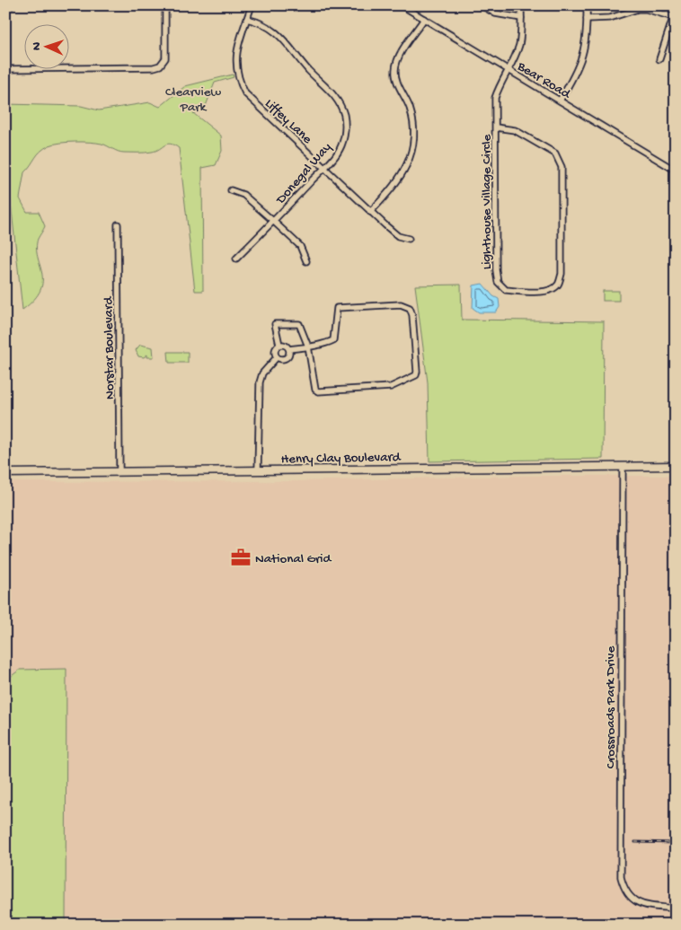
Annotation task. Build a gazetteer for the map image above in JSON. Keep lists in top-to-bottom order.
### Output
{
  "streets": {
    "main road": ["Henry Clay Boulevard"],
    "street": [
      "Bear Road",
      "Liffey Lane",
      "Donegal Way",
      "Lighthouse Village Circle",
      "Norstar Boulevard",
      "Crossroads Park Drive"
    ]
  },
  "crossings": [
    ["Bear Road", "Lighthouse Village Circle"],
    ["Liffey Lane", "Donegal Way"],
    ["Norstar Boulevard", "Henry Clay Boulevard"],
    ["Henry Clay Boulevard", "Crossroads Park Drive"]
  ],
  "parks": ["Clearview Park"],
  "places": {
    "office": ["National Grid"]
  },
  "north": "left"
}
